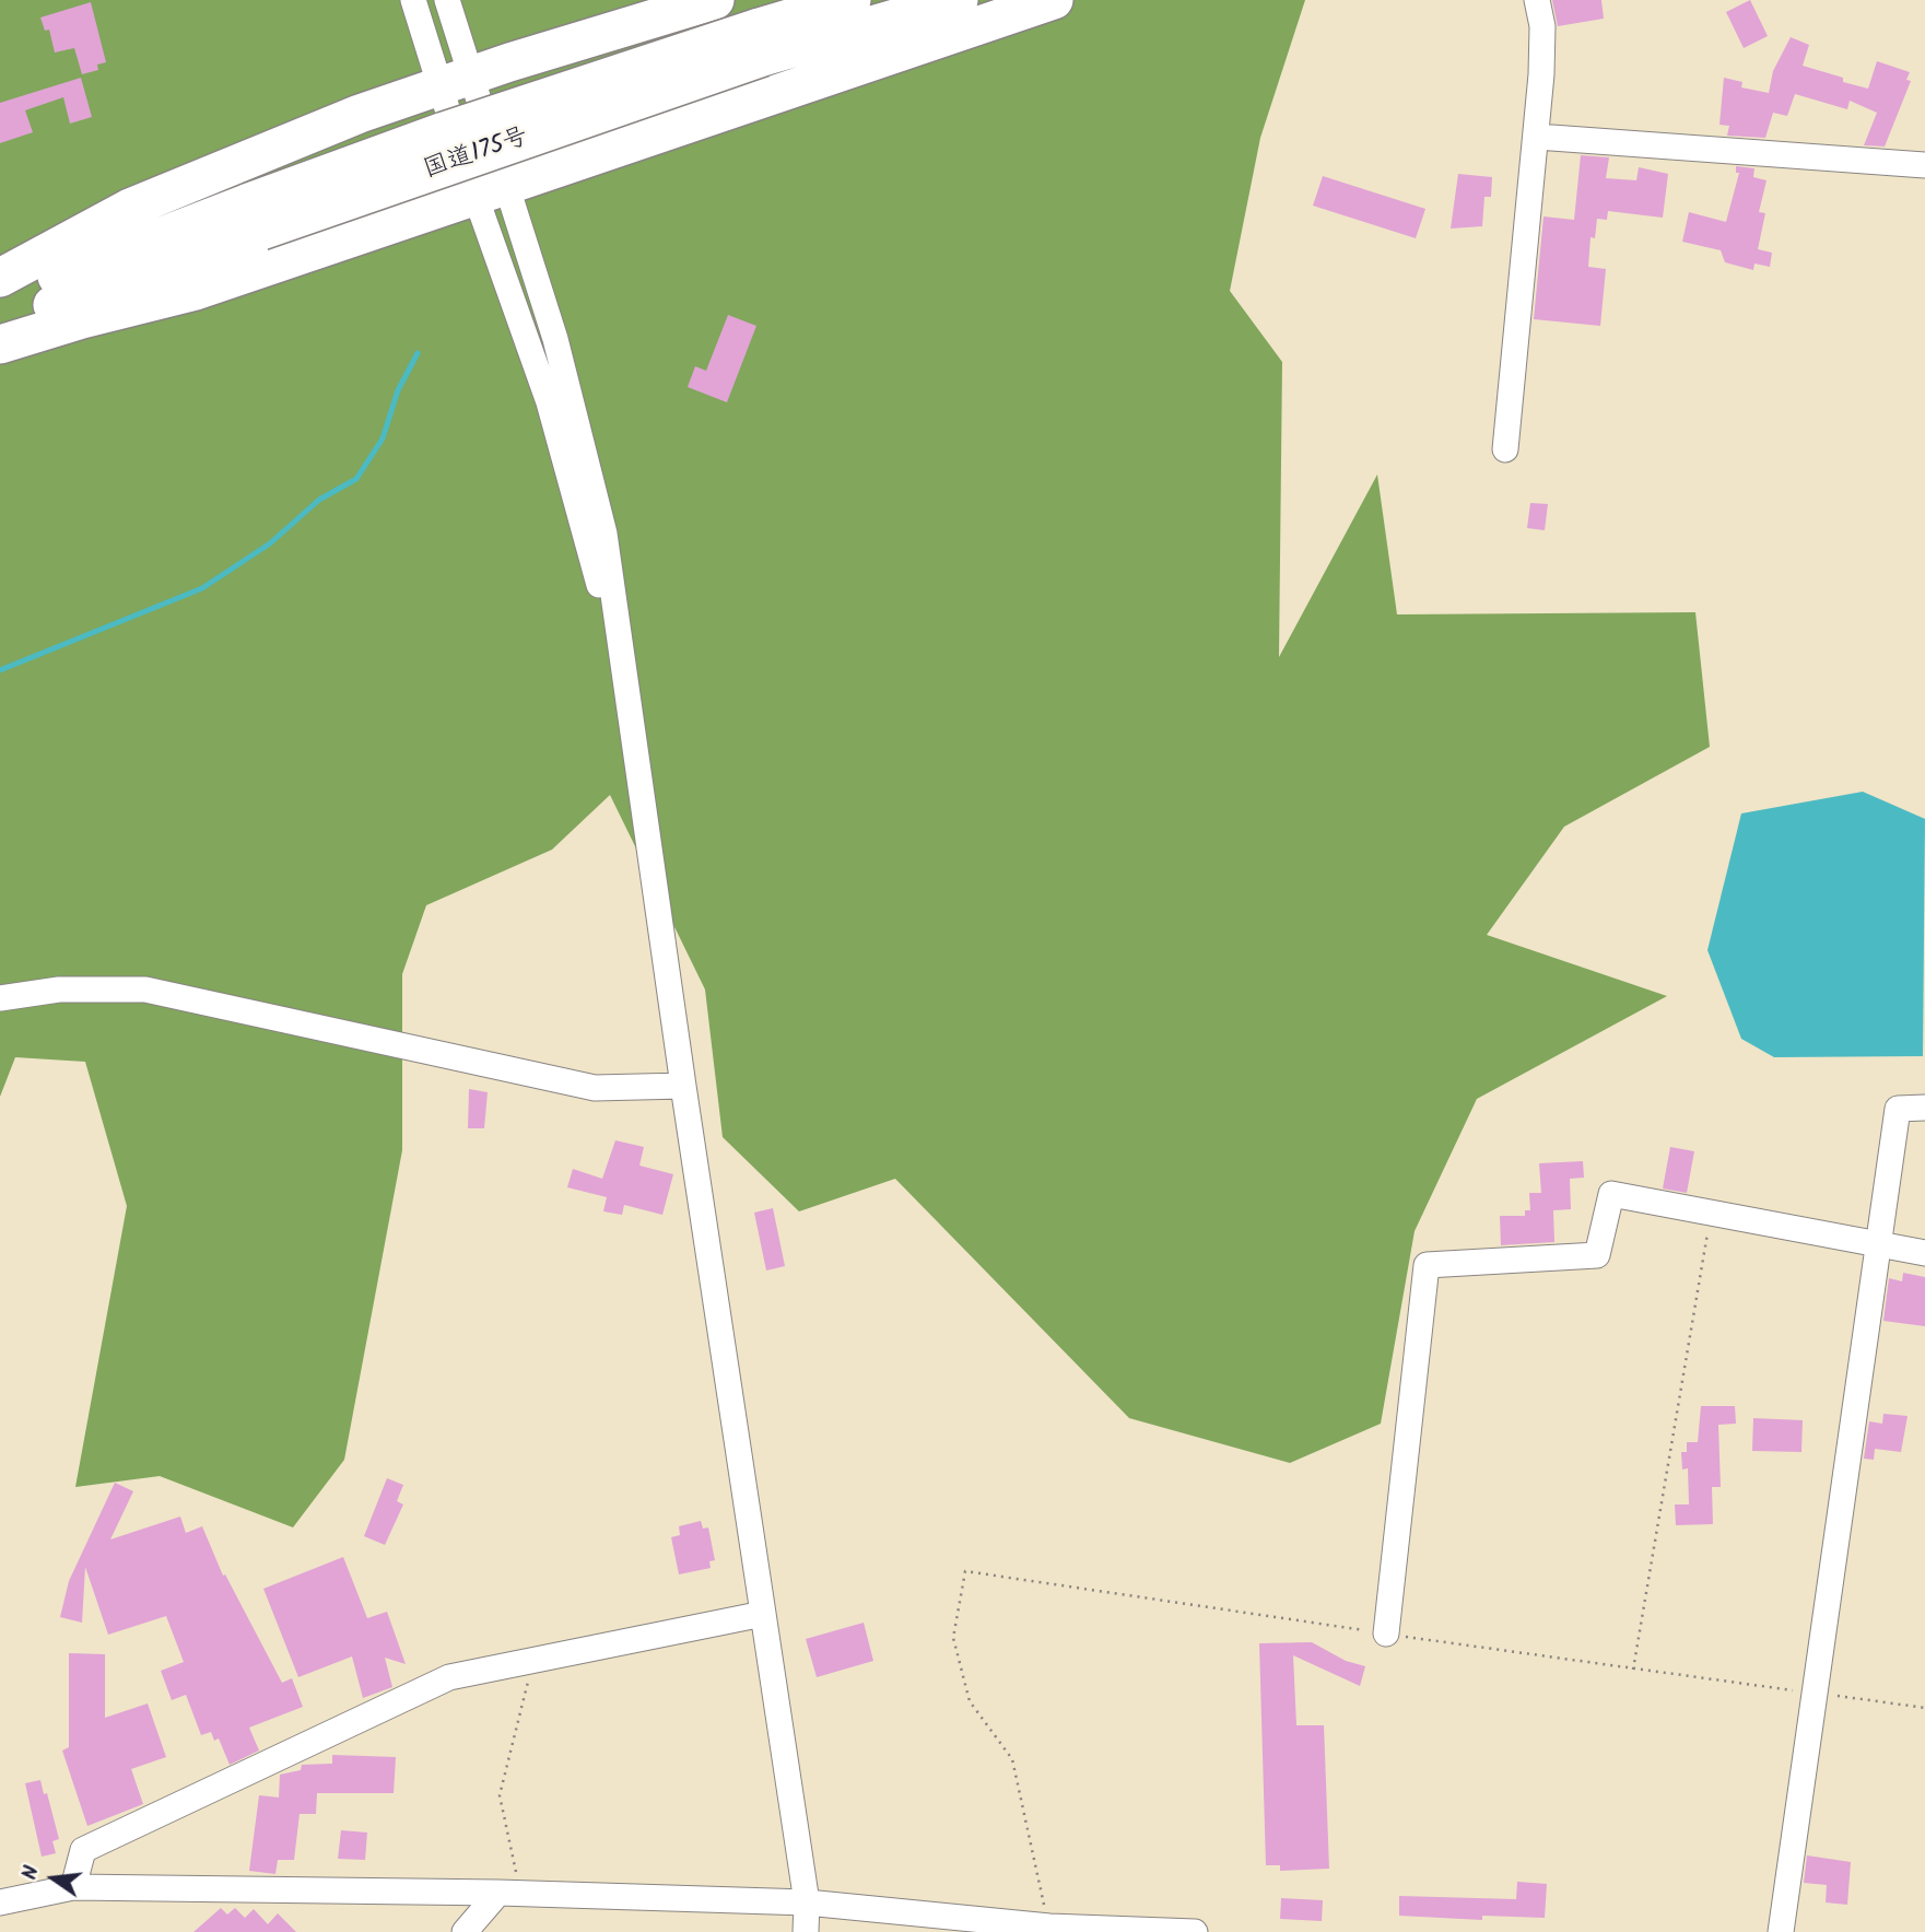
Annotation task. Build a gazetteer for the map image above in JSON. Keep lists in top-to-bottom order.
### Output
{
  "streets": {
    "highway": ["国道175号"]
  },
  "north": "left"
}
